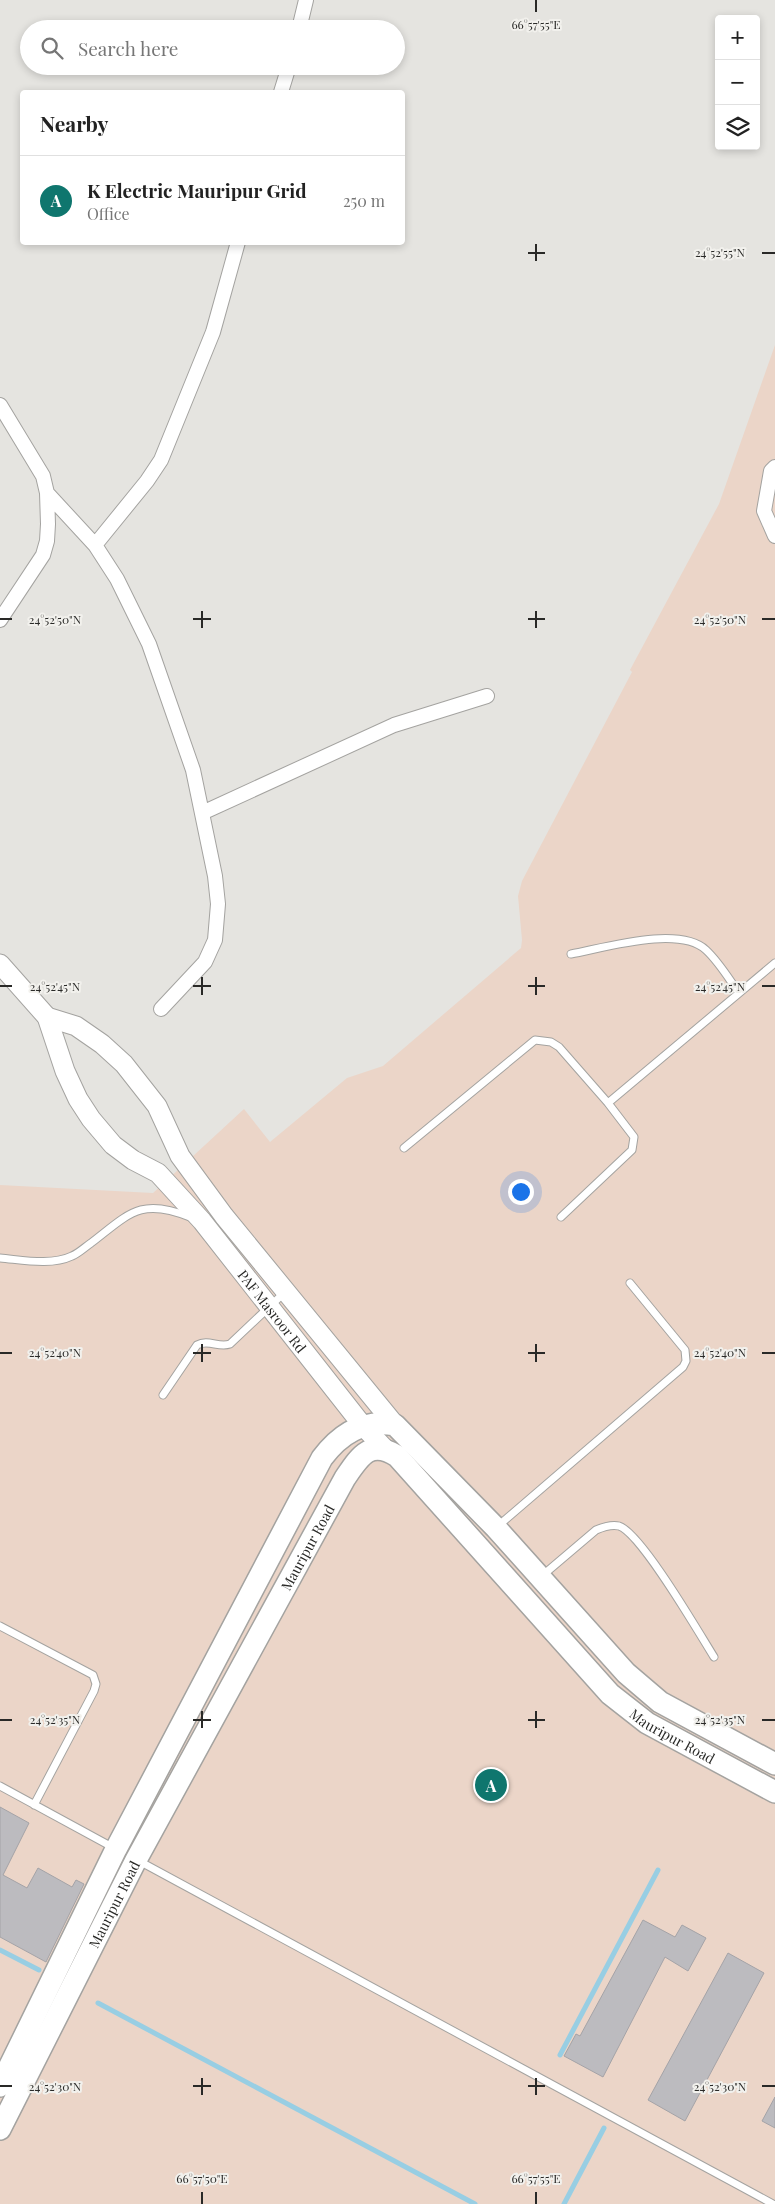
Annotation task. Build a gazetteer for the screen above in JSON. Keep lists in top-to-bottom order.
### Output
{
  "streets": {
    "main road": ["PAF Masroor Rd", "Mauripur Road"]
  },
  "crossings": [
    ["PAF Masroor Rd", "Mauripur Road"]
  ],
  "page": {
    "map_buttons": ["+", "−"],
    "search": "Search here",
    "heading": "Nearby",
    "list": [
      {
        "mark": "A",
        "name": "K Electric Mauripur Grid",
        "note": "Office",
        "value": "250 m"
      }
    ],
    "pins": "A"
  },
  "coordinates": [
    "66°57'55\"E",
    "24°52'55\"N",
    "24°52'50\"N",
    "24°52'45\"N",
    "24°52'40\"N",
    "24°52'35\"N",
    "24°52'30\"N",
    "66°57'50\"E"
  ]
}
